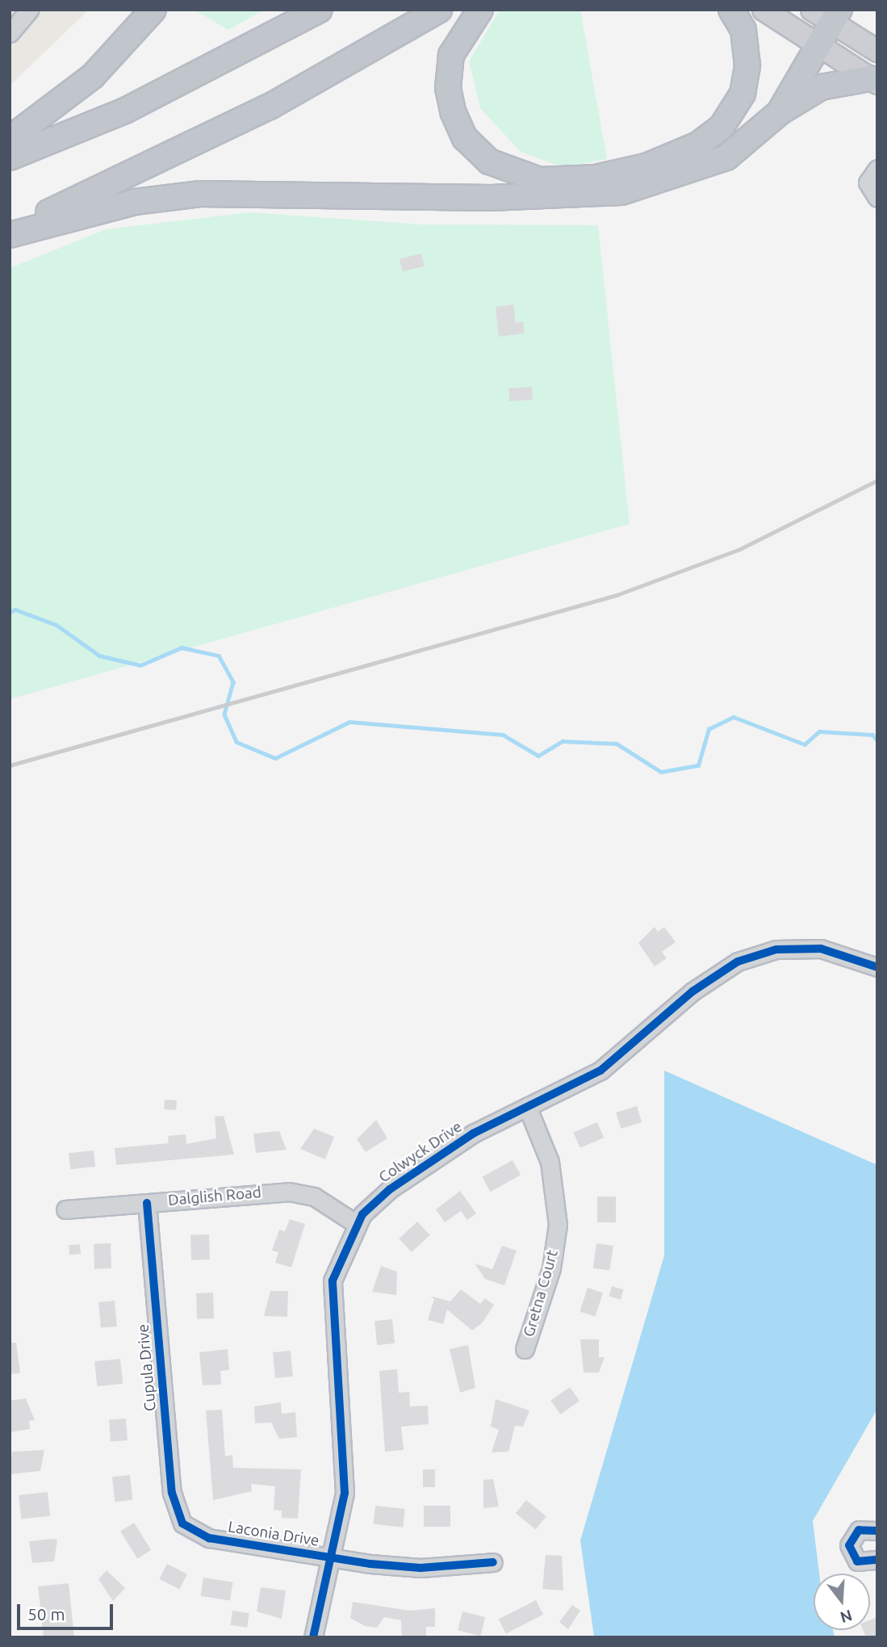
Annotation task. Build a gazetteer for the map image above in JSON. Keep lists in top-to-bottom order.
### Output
{
  "streets": {
    "street": [
      "Colwyck Drive",
      "Dalglish Road",
      "Gretna Court",
      "Cupula Drive",
      "Laconia Drive"
    ]
  },
  "crossings": [
    ["Colwyck Drive", "Dalglish Road"],
    ["Colwyck Drive", "Gretna Court"],
    ["Colwyck Drive", "Laconia Drive"],
    ["Dalglish Road", "Cupula Drive"],
    ["Cupula Drive", "Laconia Drive"]
  ],
  "scale_bar": "50 m",
  "north": "bottom"
}
